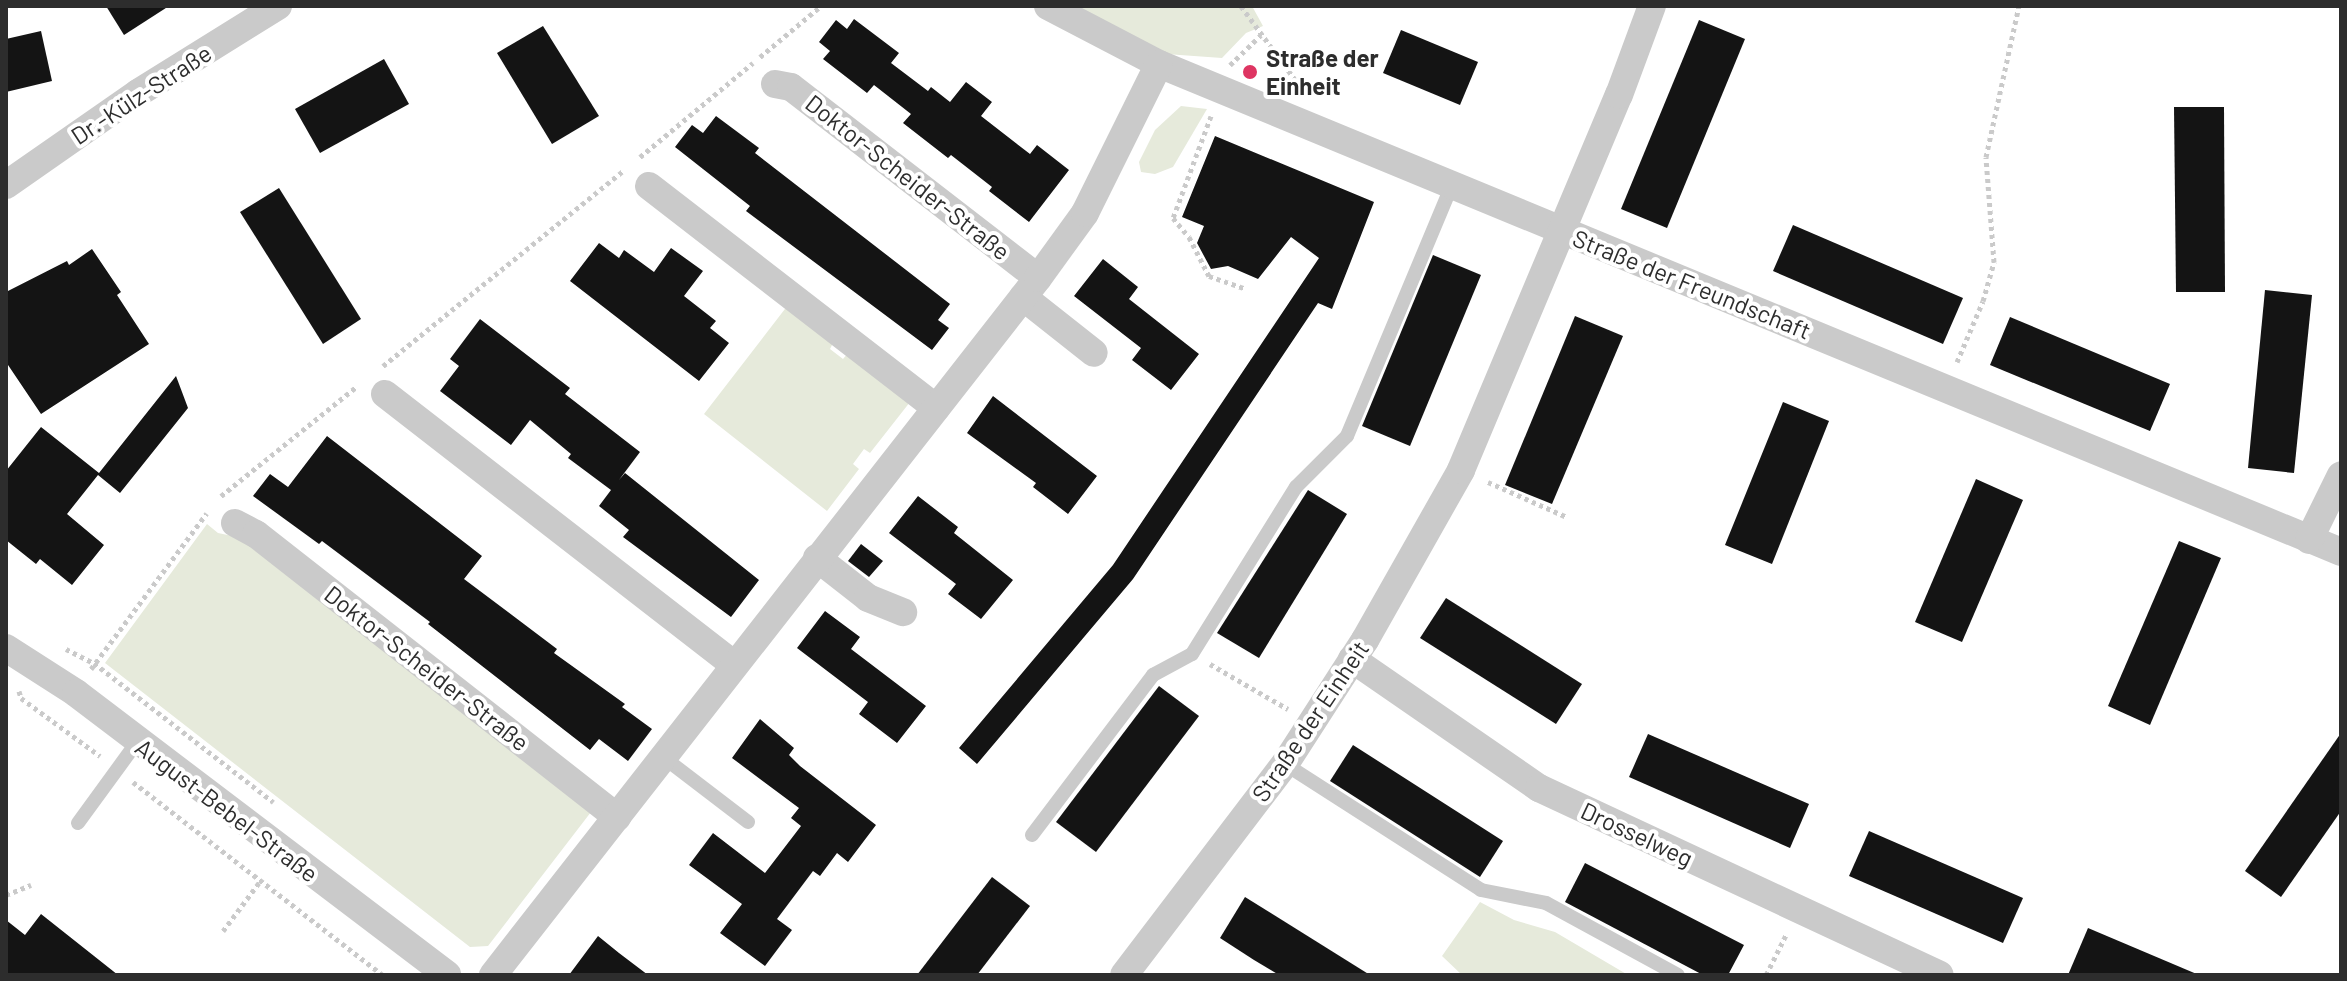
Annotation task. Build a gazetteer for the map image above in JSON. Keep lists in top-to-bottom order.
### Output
{
  "streets": {
    "street": [
      "Dr.-Külz-Straße",
      "Doktor-Scheider-Straße",
      "Straße der Freundschaft",
      "Straße der Einheit",
      "August-Bebel-Straße",
      "Drosselweg"
    ]
  },
  "crossings": [
    ["Straße der Freundschaft", "Straße der Einheit"],
    ["Straße der Einheit", "Drosselweg"]
  ],
  "places": ["Straße der Einheit"]
}
